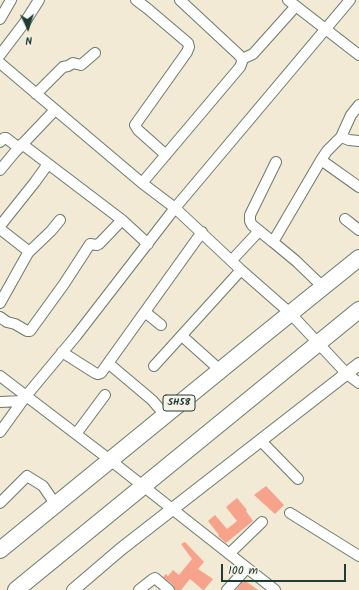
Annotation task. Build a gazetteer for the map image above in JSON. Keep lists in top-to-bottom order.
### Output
{
  "streets": {
    "main road": ["SH58"]
  },
  "scale_bar": "100 m",
  "north": "bottom"
}
